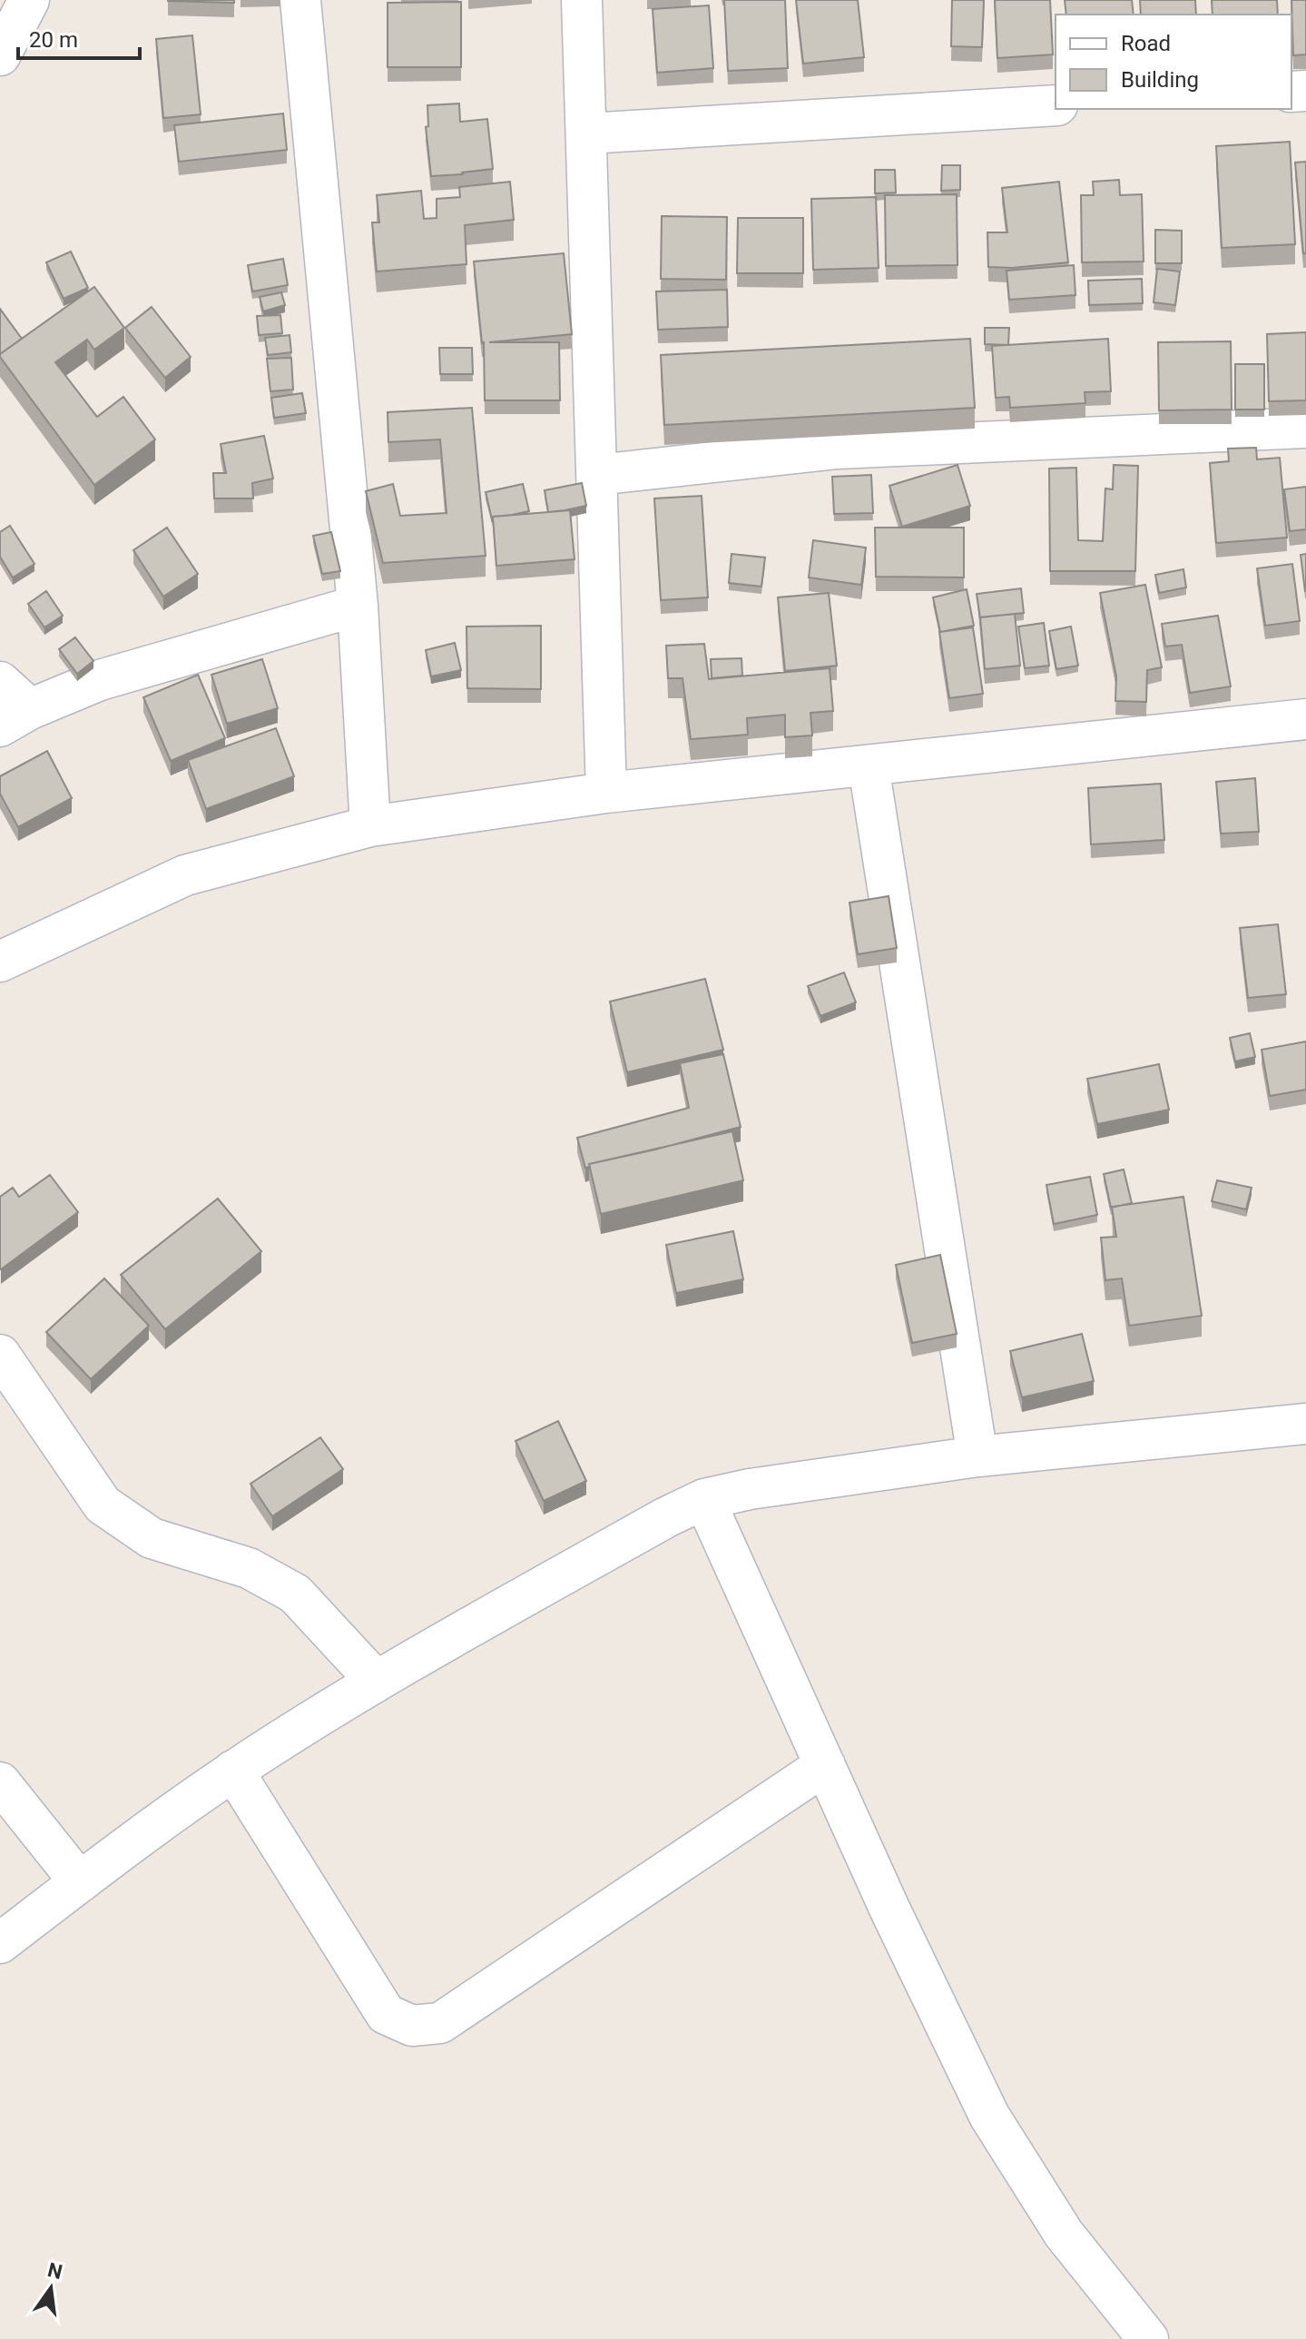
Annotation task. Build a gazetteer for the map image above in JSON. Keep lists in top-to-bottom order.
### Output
{
  "legend": ["Road", "Building"],
  "scale_bar": "20 m",
  "north": "top"
}
